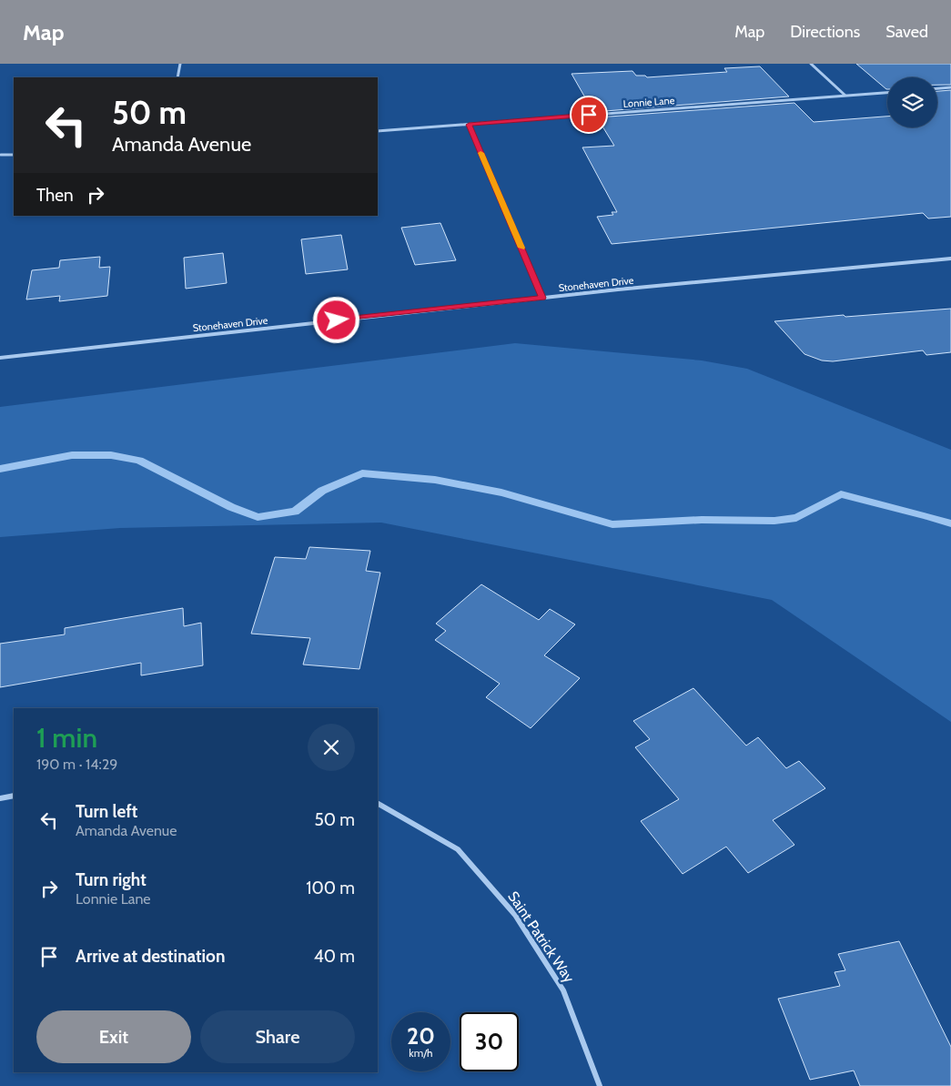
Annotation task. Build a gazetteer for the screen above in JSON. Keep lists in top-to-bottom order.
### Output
{
  "streets": {
    "street": ["Lonnie Lane", "Stonehaven Drive", "Saint Patrick Way"]
  },
  "page": {
    "header": "Map",
    "nav": ["Map", "Directions", "Saved"],
    "turn": ["50 m", "Amanda Avenue"],
    "then": "Then",
    "heading": ["1 min", "190 m · 14:29"],
    "list": [
      {
        "name": "Turn left",
        "note": "Amanda Avenue",
        "value": "50 m"
      },
      {
        "name": "Turn right",
        "note": "Lonnie Lane",
        "value": "100 m"
      },
      {
        "name": "Arrive at destination",
        "value": "40 m"
      }
    ],
    "buttons": ["Exit", "Share"],
    "speed": "20 km/h",
    "limit": "30"
  }
}
